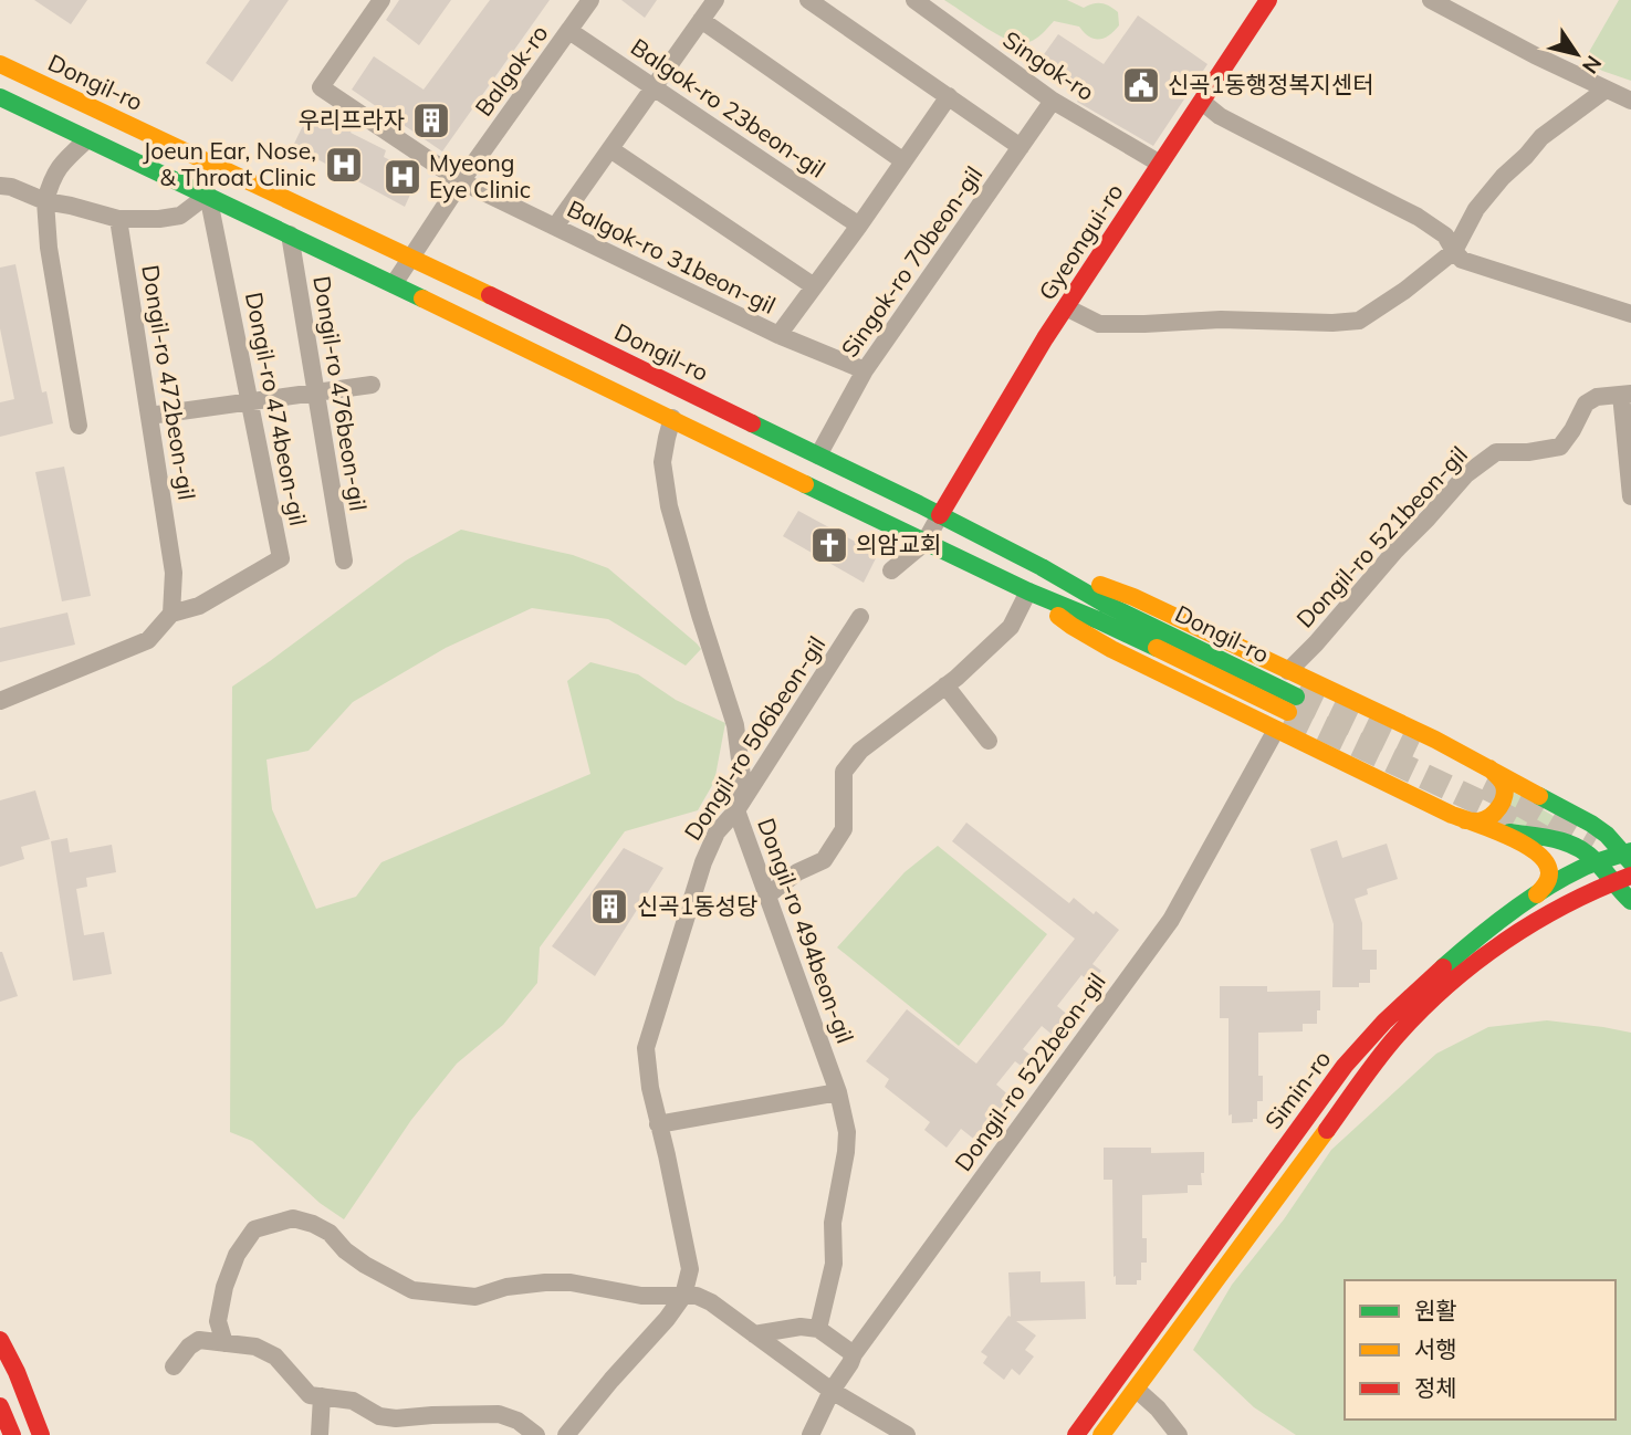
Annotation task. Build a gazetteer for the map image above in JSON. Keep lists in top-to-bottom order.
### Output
{
  "streets": {
    "street": [
      "Singok-ro",
      "Balgok-ro",
      "Dongil-ro",
      "Balgok-ro 23beon-gil",
      "Gyeongui-ro",
      "Balgok-ro 31beon-gil",
      "Singok-ro 70beon-gil",
      "Dongil-ro 472beon-gil",
      "Dongil-ro 476beon-gil",
      "Dongil-ro 474beon-gil",
      "Dongil-ro 521beon-gil",
      "Dongil-ro 506beon-gil",
      "Dongil-ro 494beon-gil",
      "Dongil-ro 522beon-gil",
      "Simin-ro"
    ]
  },
  "crossings": [
    ["Singok-ro", "Gyeongui-ro"],
    ["Singok-ro", "Singok-ro 70beon-gil"],
    ["Balgok-ro", "Dongil-ro"],
    ["Balgok-ro", "Balgok-ro 23beon-gil"],
    ["Balgok-ro", "Balgok-ro 31beon-gil"],
    ["Dongil-ro", "Gyeongui-ro"],
    ["Dongil-ro", "Singok-ro 70beon-gil"],
    ["Dongil-ro", "Dongil-ro 476beon-gil"],
    ["Dongil-ro", "Dongil-ro 474beon-gil"],
    ["Dongil-ro", "Dongil-ro 494beon-gil"],
    ["Balgok-ro 31beon-gil", "Singok-ro 70beon-gil"],
    ["Dongil-ro 472beon-gil", "Dongil-ro 474beon-gil"],
    ["Dongil-ro 506beon-gil", "Dongil-ro 494beon-gil"]
  ],
  "places": {
    "public building": ["신곡1동행정복지센터"],
    "building": ["우리프라자", "신곡1동성당"],
    "hospital": ["Joeun Ear, Nose, & Throat Clinic", "Myeong Eye Clinic"],
    "church": ["의암교회"]
  },
  "legend": ["원활", "서행", "정체"],
  "north": "bottom right"
}
